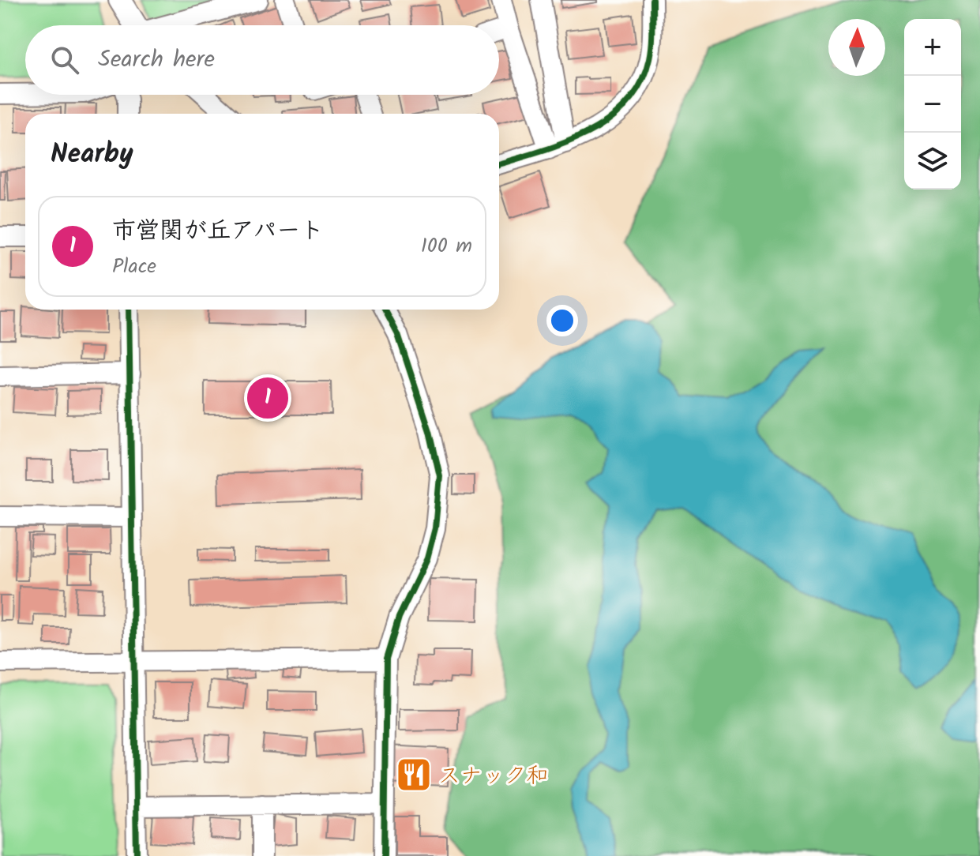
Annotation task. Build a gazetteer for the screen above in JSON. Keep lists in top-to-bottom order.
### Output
{
  "places": {
    "restaurant": ["スナック和"]
  },
  "north": "top",
  "page": {
    "map_buttons": ["+", "−"],
    "search": "Search here",
    "heading": "Nearby",
    "list": [
      {
        "mark": "1",
        "name": "市営関が丘アパート",
        "note": "Place",
        "value": "100 m"
      }
    ],
    "pins": "1"
  }
}
